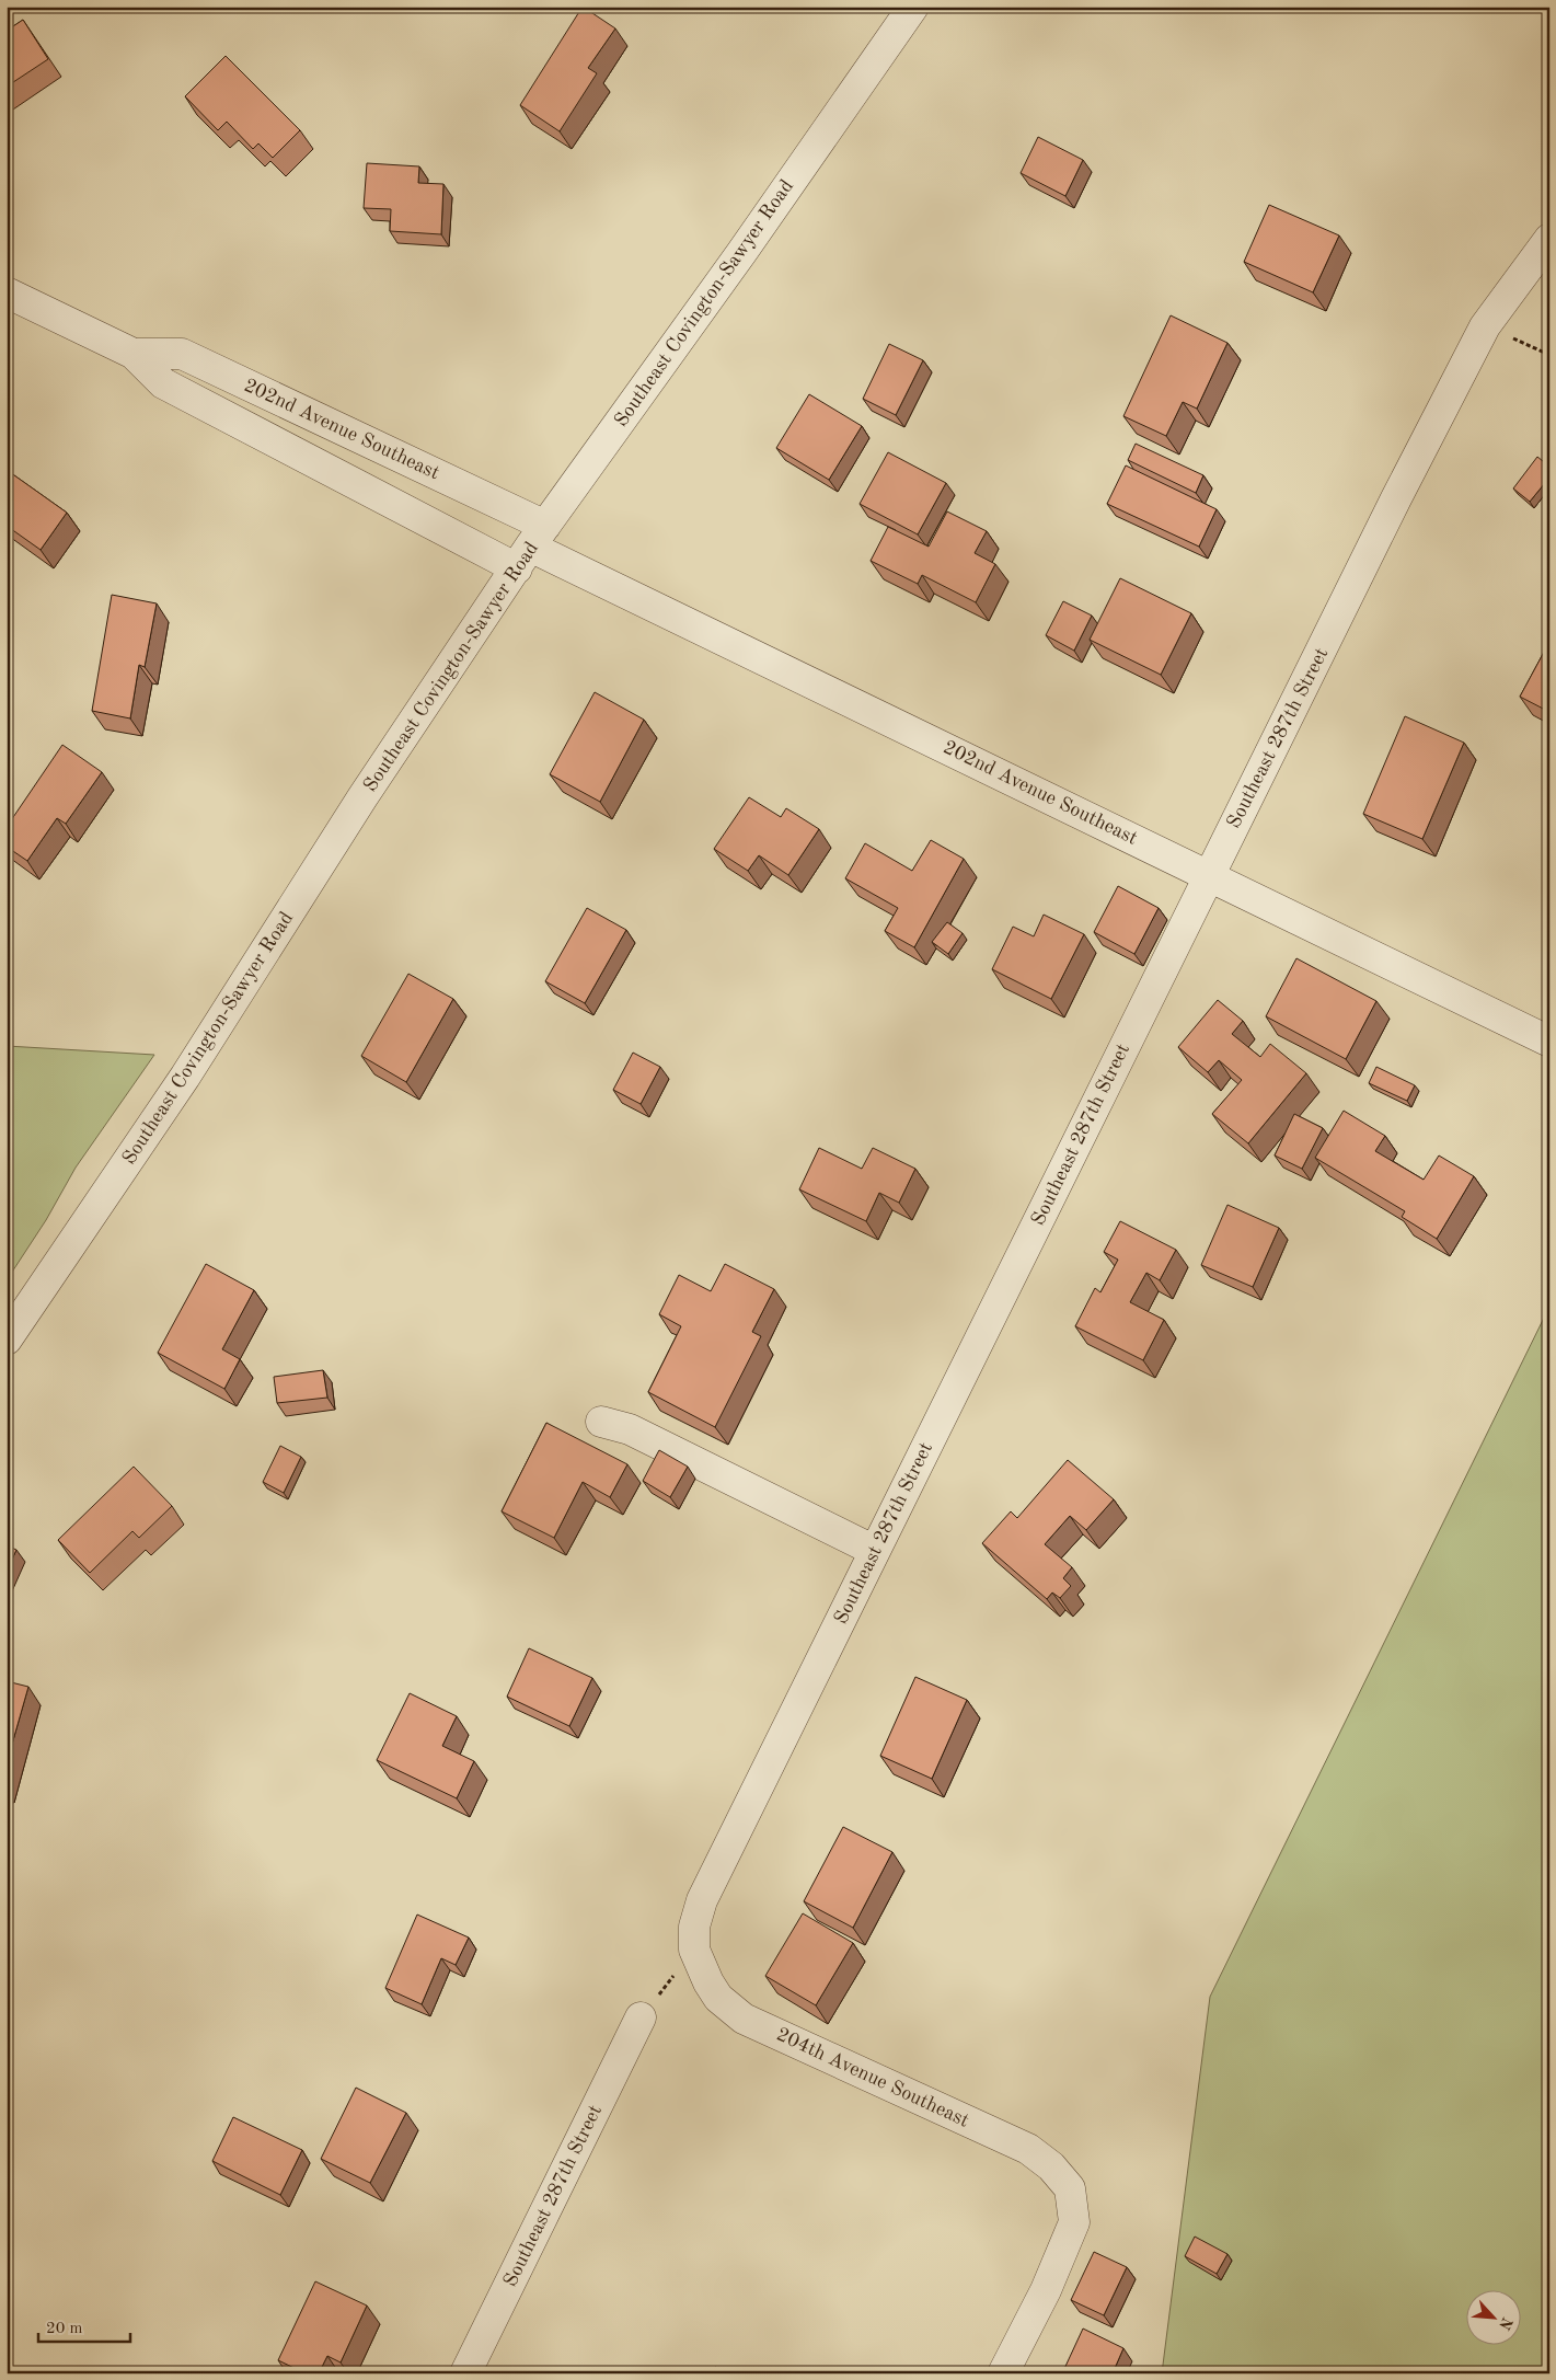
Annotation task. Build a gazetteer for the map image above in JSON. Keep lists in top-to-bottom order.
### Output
{
  "streets": {
    "street": [
      "Southeast Covington-Sawyer Road",
      "202nd Avenue Southeast",
      "Southeast 287th Street",
      "204th Avenue Southeast"
    ]
  },
  "crossings": [
    ["Southeast Covington-Sawyer Road", "202nd Avenue Southeast"],
    ["202nd Avenue Southeast", "Southeast 287th Street"],
    ["Southeast 287th Street", "204th Avenue Southeast"]
  ],
  "scale_bar": "20 m",
  "north": "bottom right"
}
